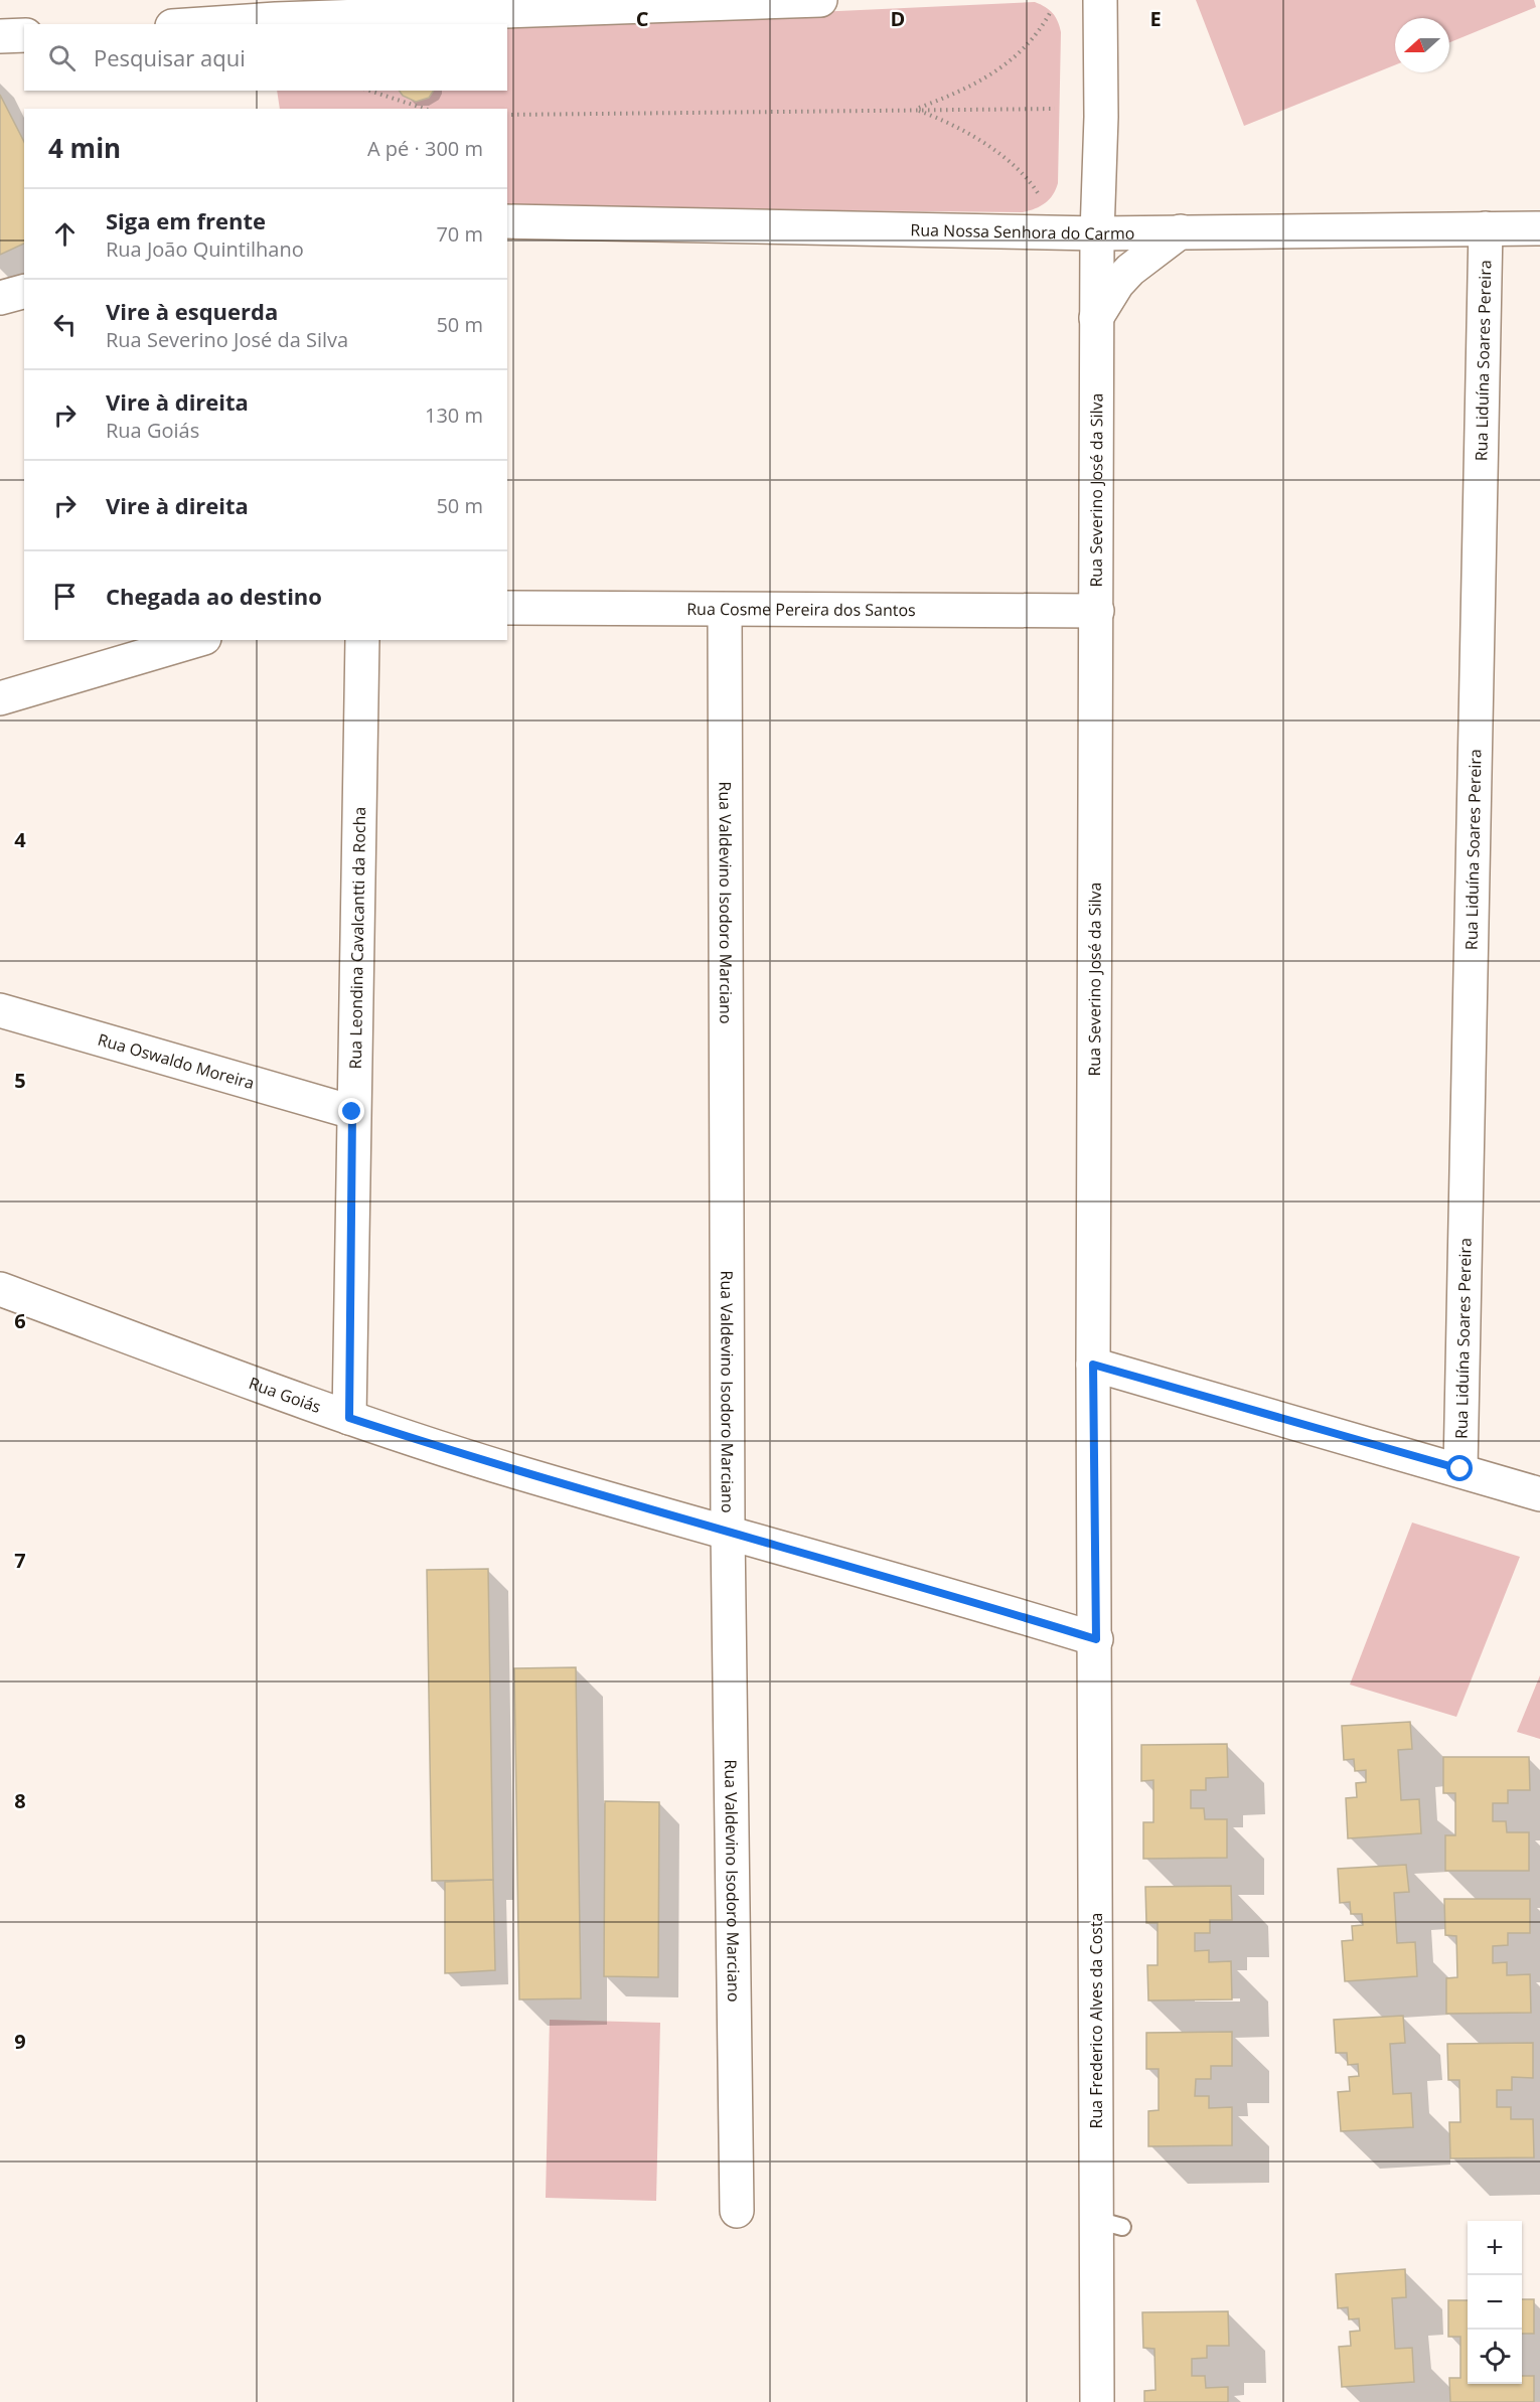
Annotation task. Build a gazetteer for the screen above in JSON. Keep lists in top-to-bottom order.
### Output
{
  "streets": {
    "street": [
      "Rua Nossa Senhora do Carmo",
      "Rua Liduína Soares Pereira",
      "Rua Severino José da Silva",
      "Rua Cosme Pereira dos Santos",
      "Rua Valdevino Isodoro Marciano",
      "Rua Leondina Cavalcantti da Rocha",
      "Rua Oswaldo Moreira",
      "Rua Goiás",
      "Rua Frederico Alves da Costa"
    ]
  },
  "crossings": [
    ["Rua Nossa Senhora do Carmo", "Rua Liduína Soares Pereira"],
    ["Rua Nossa Senhora do Carmo", "Rua Severino José da Silva"],
    ["Rua Severino José da Silva", "Rua Cosme Pereira dos Santos"],
    ["Rua Severino José da Silva", "Rua Goiás"],
    ["Rua Severino José da Silva", "Rua Frederico Alves da Costa"],
    ["Rua Cosme Pereira dos Santos", "Rua Valdevino Isodoro Marciano"],
    ["Rua Valdevino Isodoro Marciano", "Rua Goiás"],
    ["Rua Leondina Cavalcantti da Rocha", "Rua Oswaldo Moreira"],
    ["Rua Leondina Cavalcantti da Rocha", "Rua Goiás"],
    ["Rua Goiás", "Rua Frederico Alves da Costa"]
  ],
  "north": "left",
  "page": {
    "search": "Pesquisar aqui",
    "heading": ["4 min", "A pé · 300 m"],
    "list": [
      ["Siga em frente", "Rua João Quintilhano", "70 m"],
      ["Vire à esquerda", "Rua Severino José da Silva", "50 m"],
      ["Vire à direita", "Rua Goiás", "130 m"],
      ["Vire à direita", "50 m"],
      "Chegada ao destino"
    ],
    "map_buttons": ["+", "−"]
  },
  "grid": {
    "columns": ["C", "D", "E"],
    "rows": [
      "4",
      "5",
      "6",
      "7",
      "8",
      "9"
    ]
  }
}
